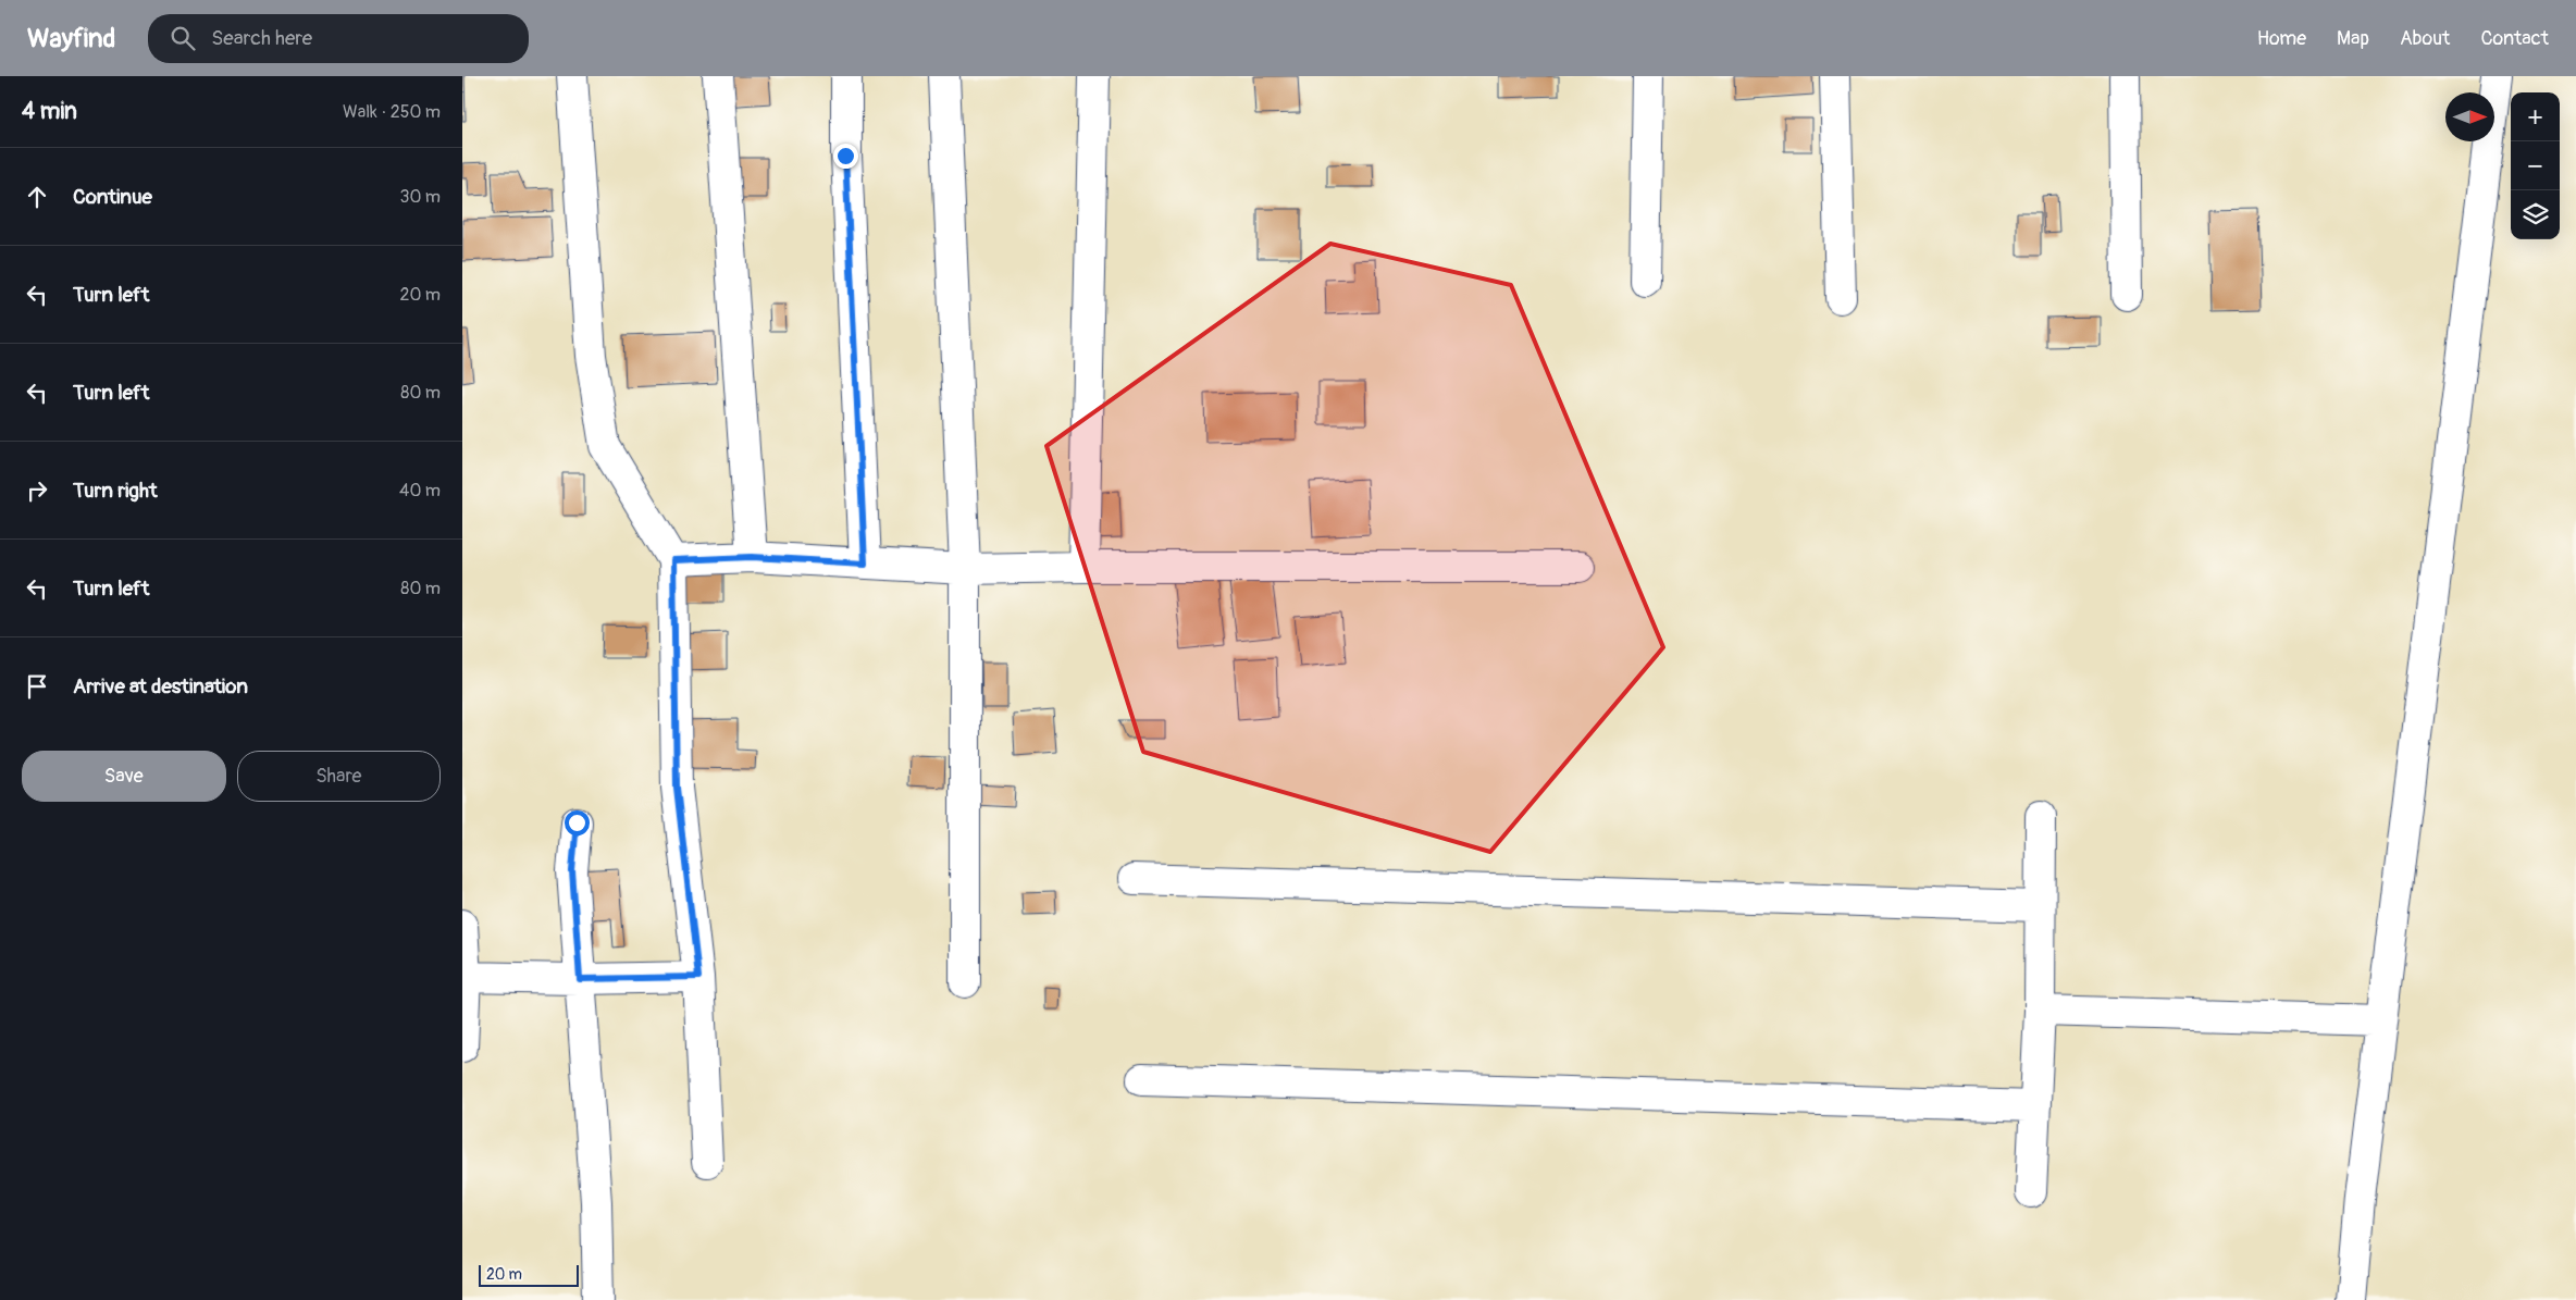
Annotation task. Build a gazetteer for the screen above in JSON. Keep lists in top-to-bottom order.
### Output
{
  "scale_bar": "20 m",
  "north": "right",
  "page": {
    "header": "Wayfind",
    "search": "Search here",
    "nav": [
      "Home",
      "Map",
      "About",
      "Contact"
    ],
    "heading": ["4 min", "Walk · 250 m"],
    "map_buttons": ["+", "−"],
    "list": [
      ["Continue", "30 m"],
      ["Turn left", "20 m"],
      ["Turn left", "80 m"],
      ["Turn right", "40 m"],
      ["Turn left", "80 m"],
      "Arrive at destination"
    ],
    "buttons": ["Save", "Share"],
    "scale": "20 m"
  }
}
